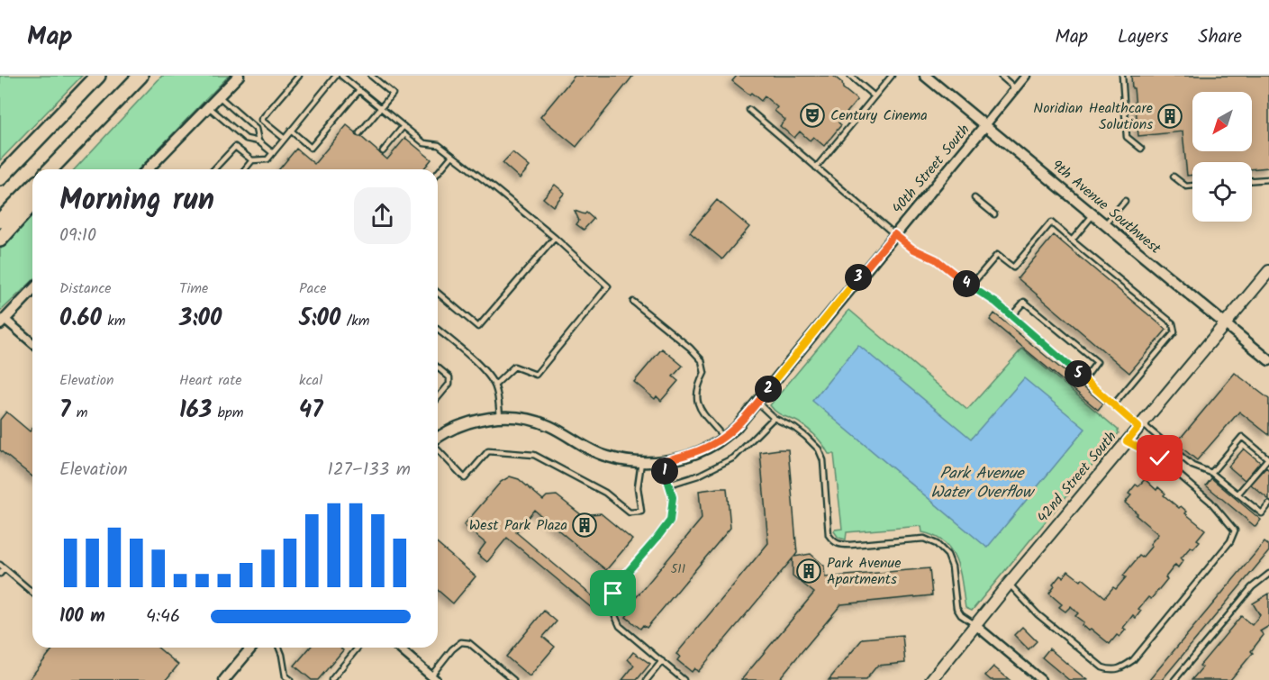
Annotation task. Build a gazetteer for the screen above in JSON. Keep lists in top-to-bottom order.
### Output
{
  "streets": {
    "main road": ["42nd Street South"],
    "street": ["40th Street South", "9th Avenue Southwest"]
  },
  "crossings": [
    ["40th Street South", "9th Avenue Southwest"],
    ["9th Avenue Southwest", "42nd Street South"]
  ],
  "water": ["Park Avenue Water Overflow"],
  "places": {
    "theatre": ["Century Cinema"],
    "building": ["Noridian Healthcare Solutions", "West Park Plaza", "Park Avenue Apartments"]
  },
  "house_numbers": ["511"],
  "north": "bottom left",
  "page": {
    "header": "Map",
    "nav": ["Map", "Layers", "Share"],
    "heading": ["Morning run", "09:10"],
    "stats": [
      ["Distance", "0.60 km"],
      ["Time", "3:00"],
      ["Pace", "5:00 /km"],
      ["Elevation", "7 m"],
      ["Heart rate", "163 bpm"],
      ["kcal", "47"]
    ],
    "pins": [
      "3",
      "4",
      "5",
      "2",
      "1"
    ],
    "chart": ["Elevation", "127–133 m"],
    "list": [
      {
        "name": "100 m",
        "note": "4:46"
      }
    ]
  }
}
